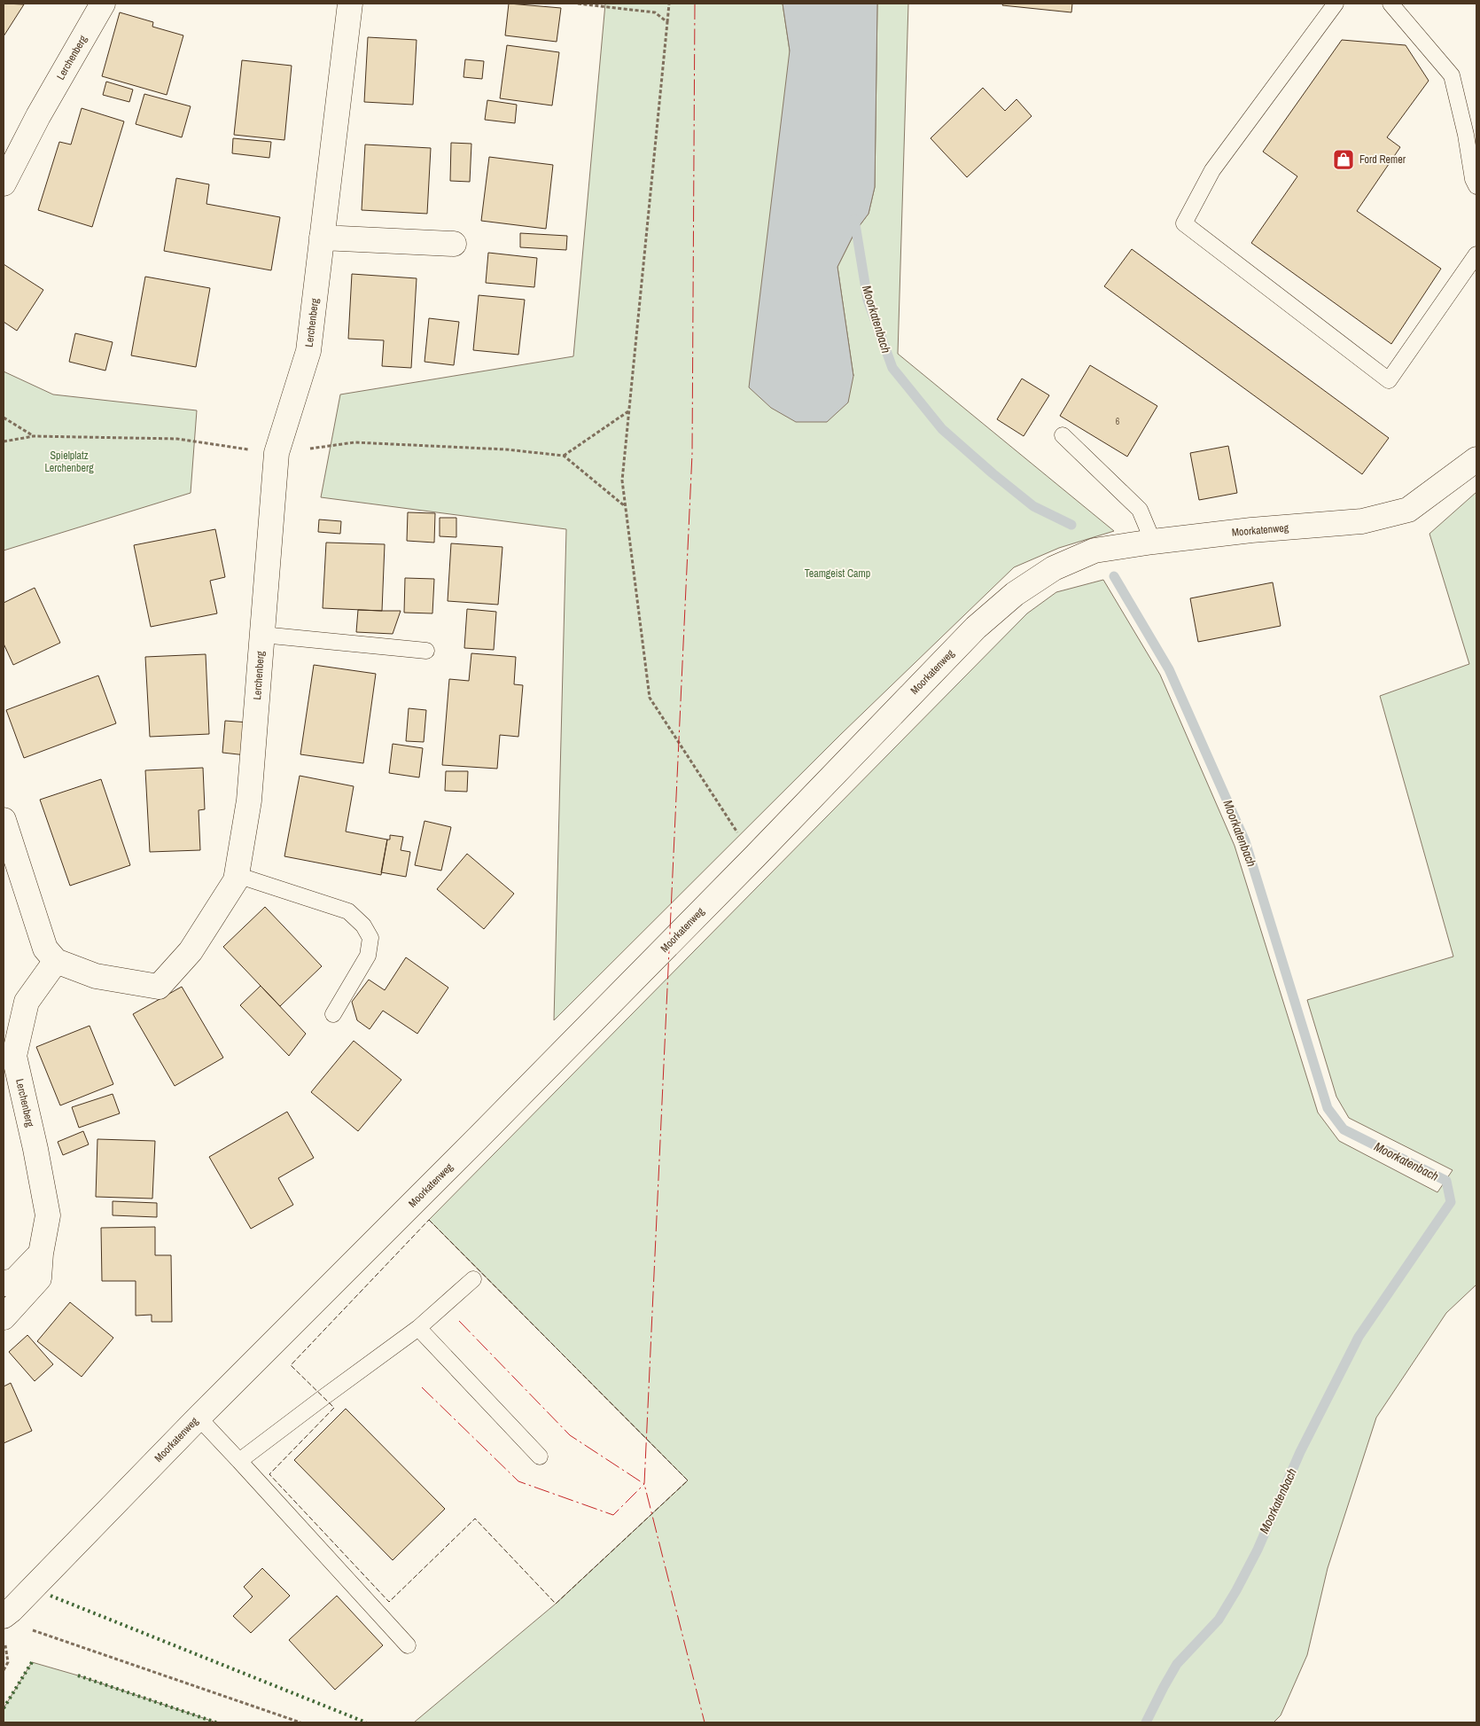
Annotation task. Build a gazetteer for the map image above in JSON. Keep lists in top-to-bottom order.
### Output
{
  "streets": {
    "street": ["Lerchenberg", "Moorkatenweg"]
  },
  "water": ["Moorkatenbach"],
  "parks": ["Spielplatz Lerchenberg", "Teamgeist Camp"],
  "places": {
    "shop": ["Ford Remer"]
  },
  "house_numbers": ["6"]
}
